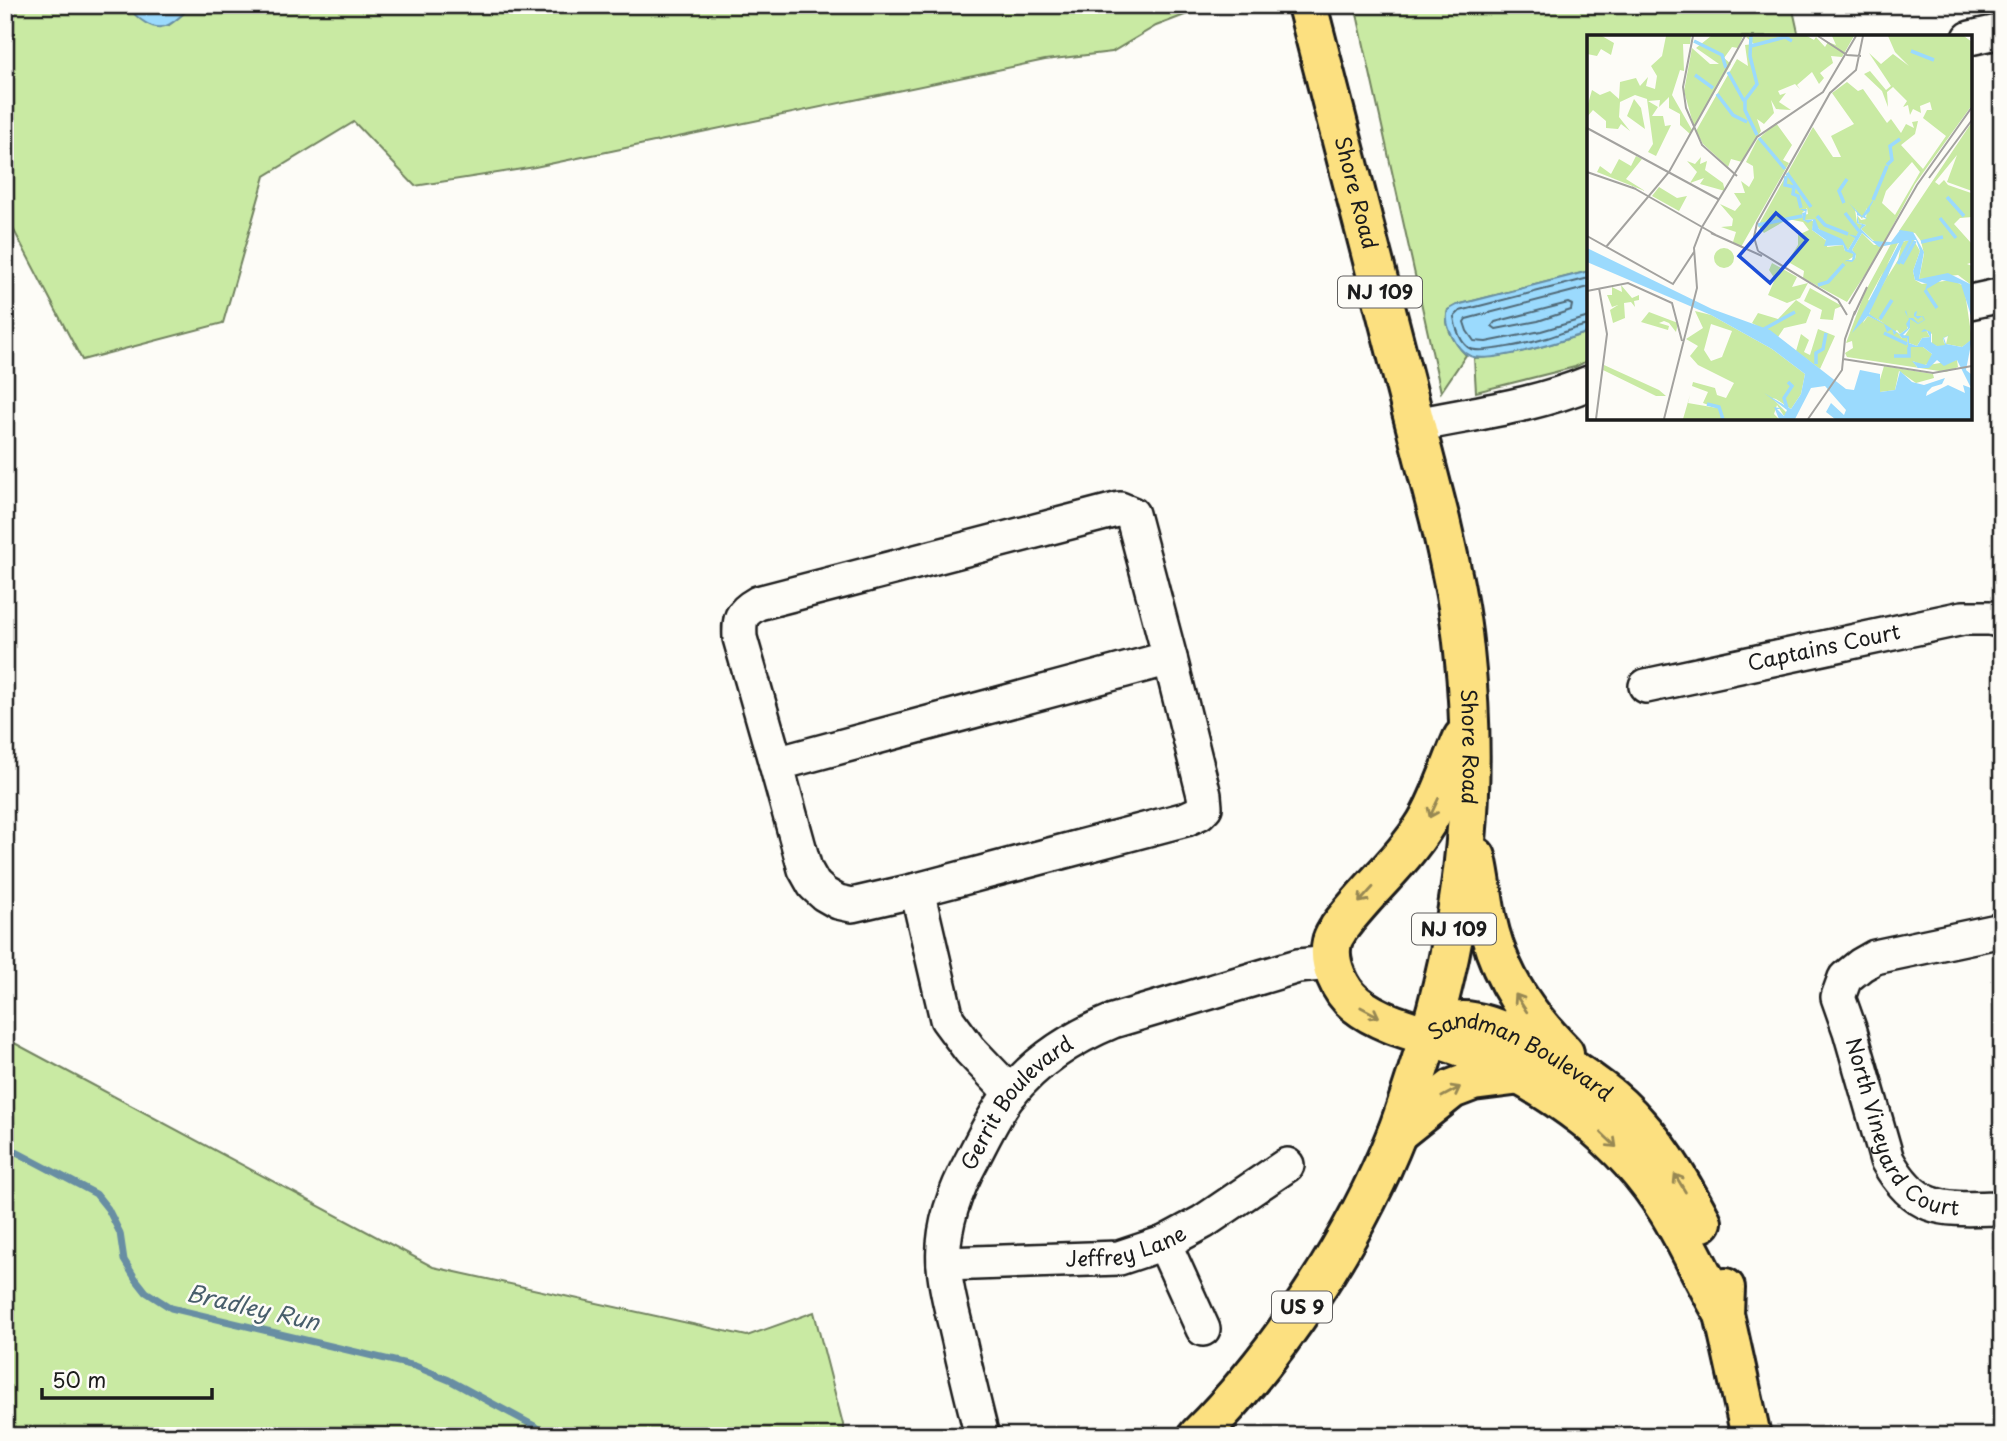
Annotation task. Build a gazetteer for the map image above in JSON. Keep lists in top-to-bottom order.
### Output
{
  "streets": {
    "main road": [
      "Shore Road",
      "NJ 109",
      "Sandman Boulevard",
      "US 9"
    ],
    "street": [
      "Captains Court",
      "Gerrit Boulevard",
      "North Vineyard Court",
      "Jeffrey Lane"
    ]
  },
  "crossings": [
    ["Shore Road", "Sandman Boulevard"],
    ["Shore Road", "US 9"],
    ["Sandman Boulevard", "US 9"],
    ["Gerrit Boulevard", "Jeffrey Lane"]
  ],
  "water": ["Bradley Run"],
  "scale_bar": "50 m"
}
